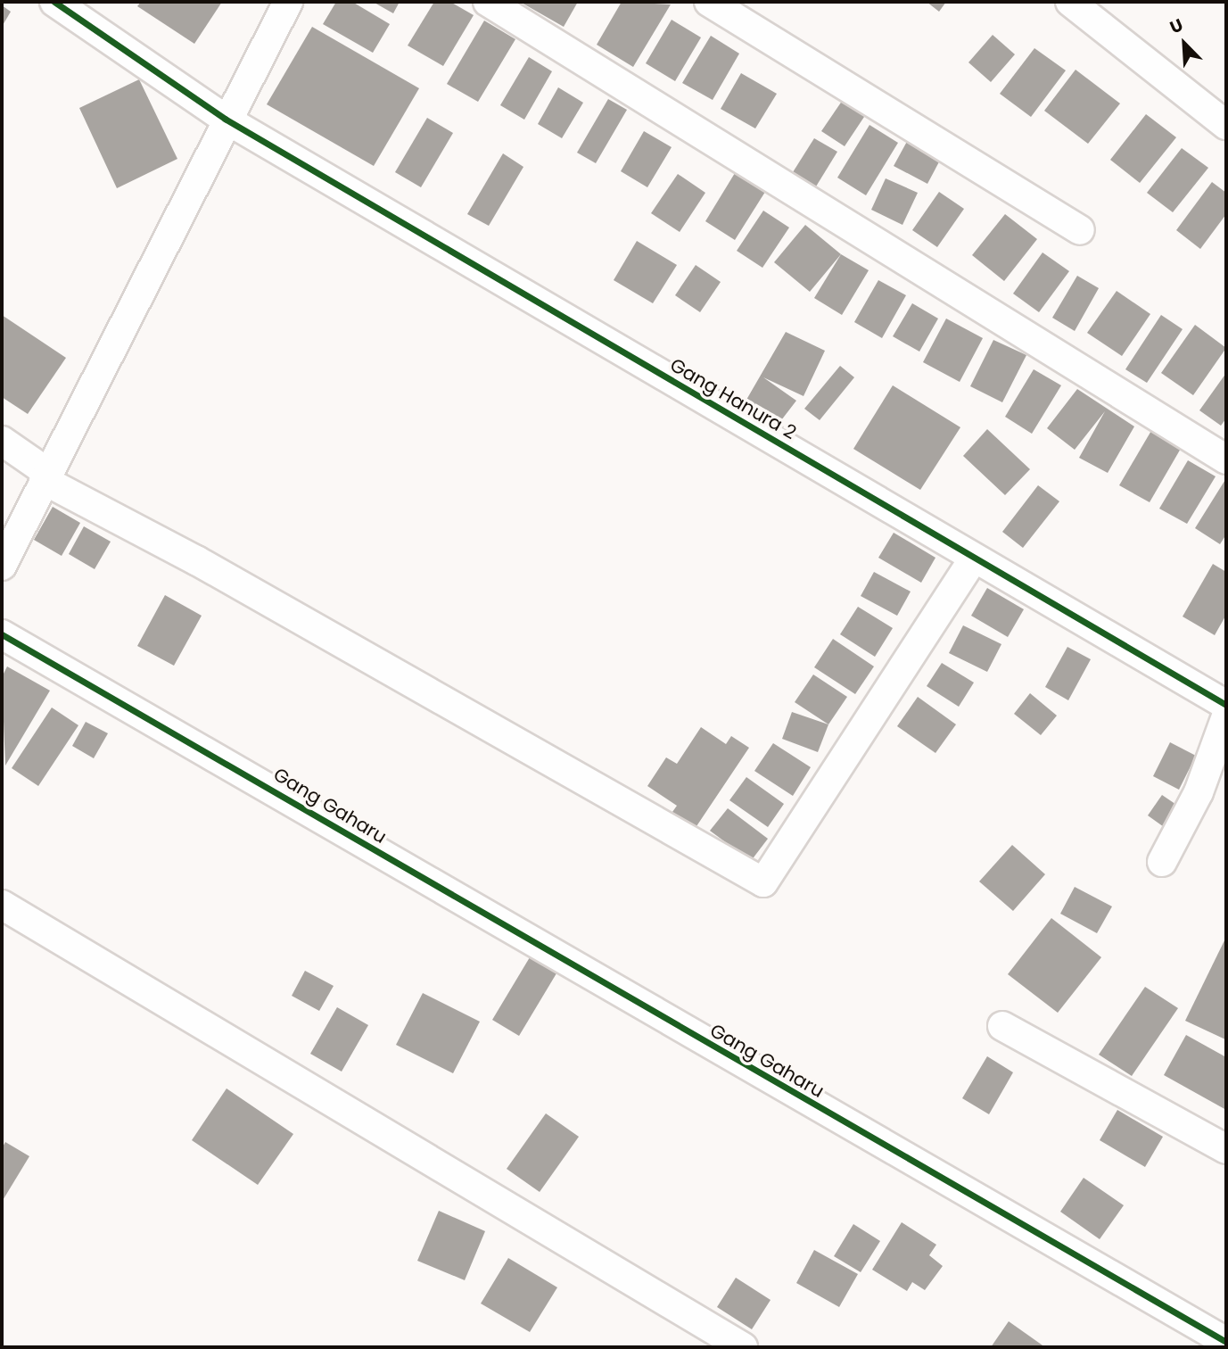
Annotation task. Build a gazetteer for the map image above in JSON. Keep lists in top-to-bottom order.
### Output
{
  "streets": {
    "street": ["Gang Hanura 2", "Gang Gaharu"]
  },
  "north": "top left"
}
